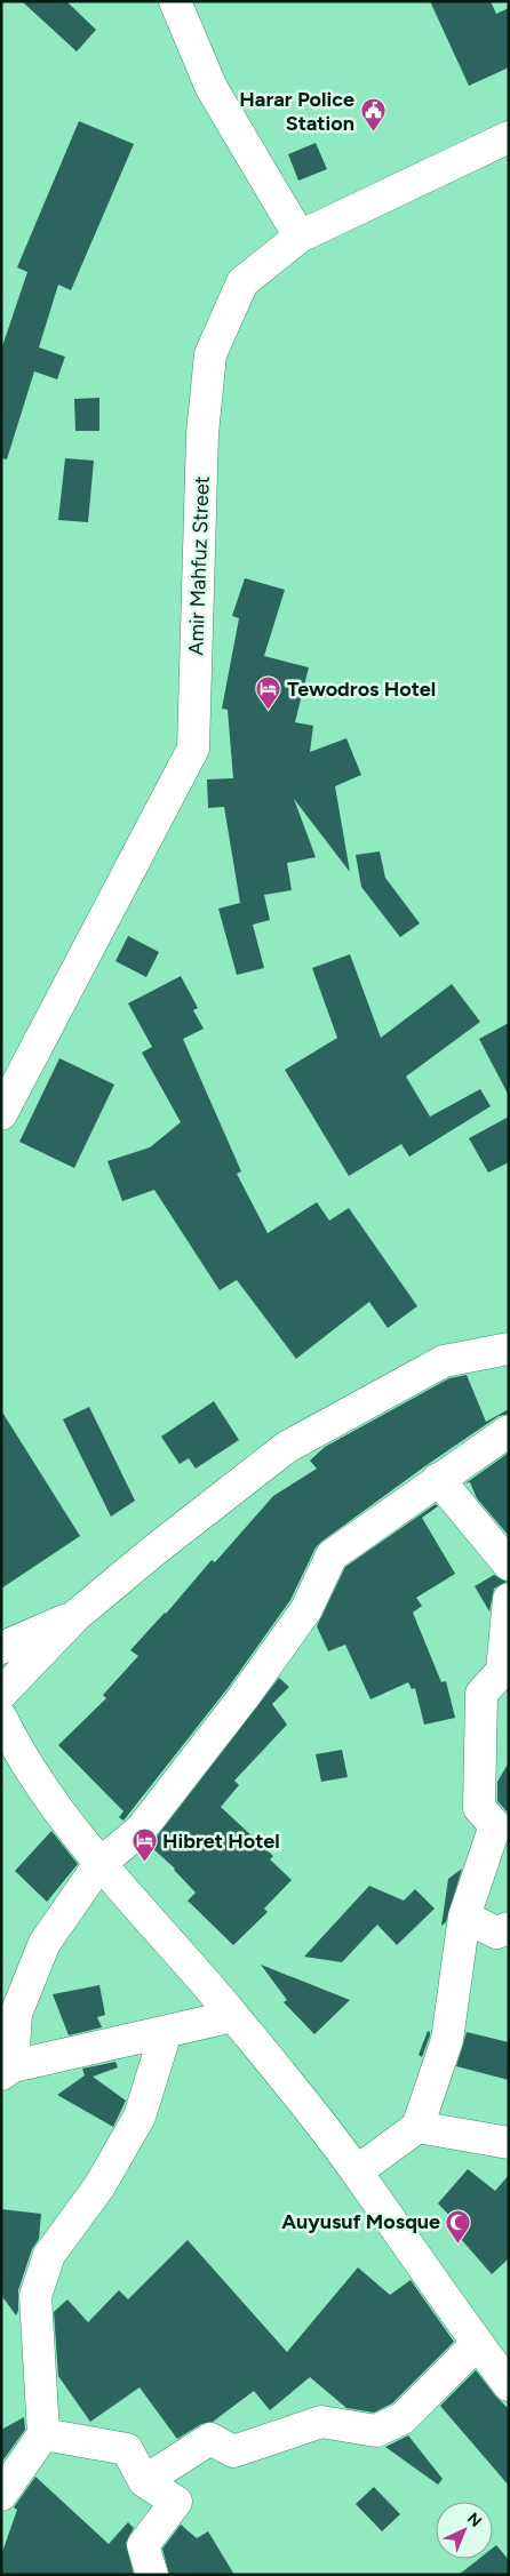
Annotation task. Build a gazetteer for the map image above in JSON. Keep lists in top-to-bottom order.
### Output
{
  "streets": {
    "street": ["Amir Mahfuz Street"]
  },
  "places": {
    "public building": ["Harar Police Station"],
    "hotel": ["Tewodros Hotel", "Hibret Hotel"],
    "mosque": ["Auyusuf Mosque"]
  },
  "north": "top right"
}
